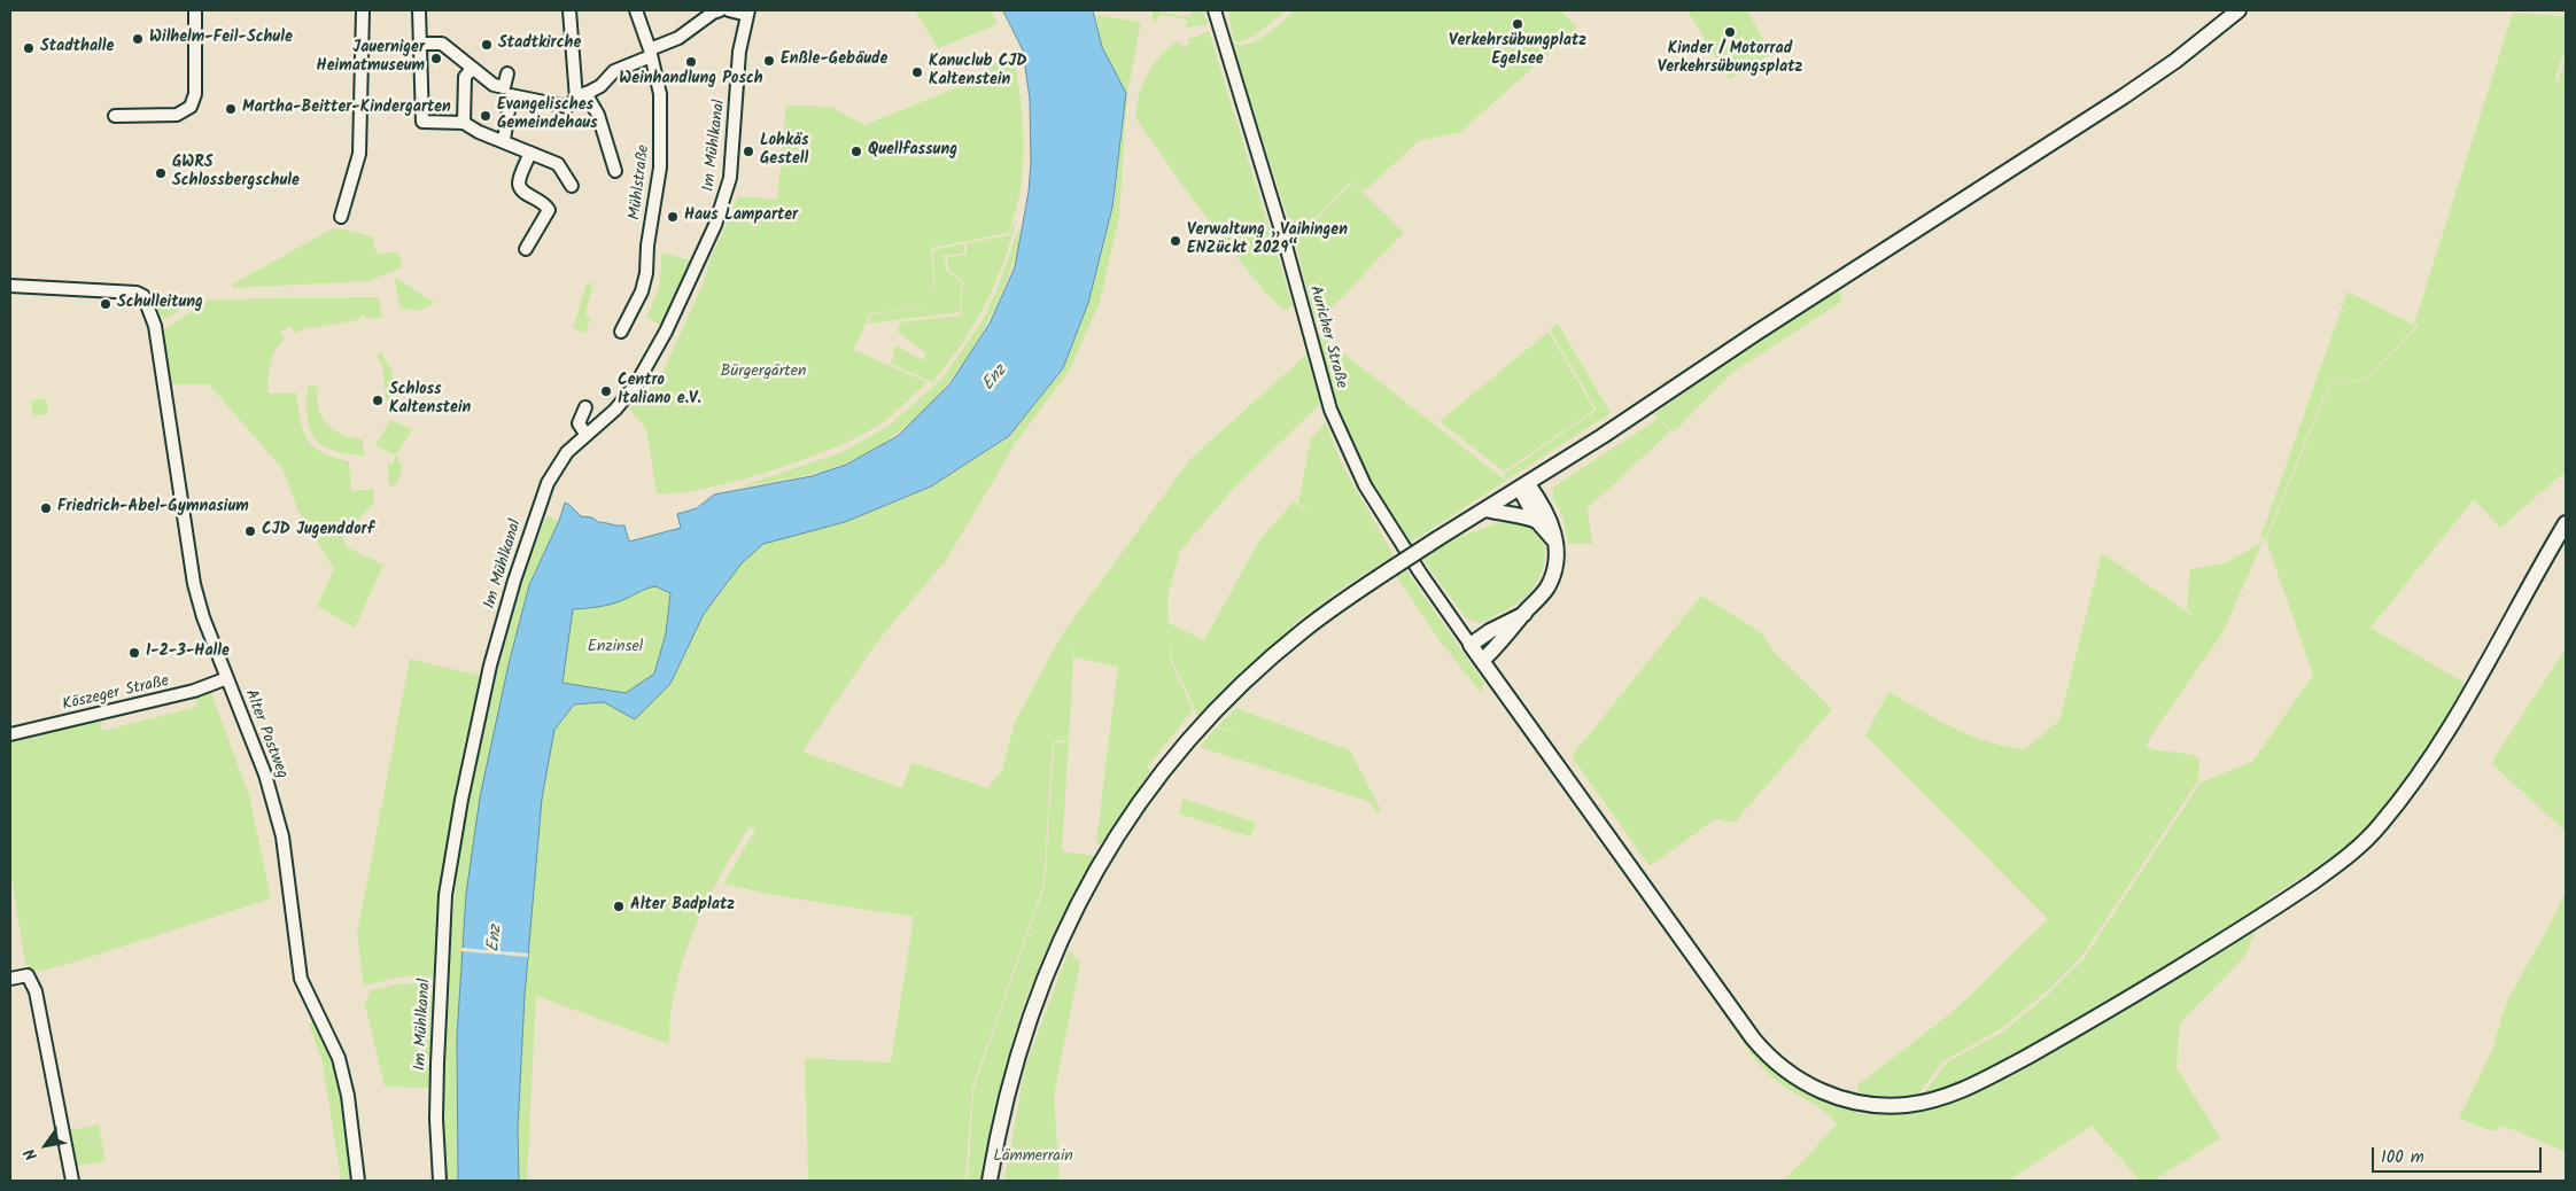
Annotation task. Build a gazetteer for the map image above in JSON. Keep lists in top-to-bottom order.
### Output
{
  "streets": {
    "street": [
      "Im Mühlkanal",
      "Mühlstraße",
      "Auricher Straße",
      "Köszeger Straße",
      "Alter Postweg"
    ]
  },
  "crossings": [
    ["Köszeger Straße", "Alter Postweg"]
  ],
  "water": ["Enz"],
  "parks": ["Bürgergärten", "Enzinsel", "Lämmerrain"],
  "places": [
    "Verkehrsübungplatz Egelsee",
    "Kinder / Motorrad Verkehrsübungsplatz",
    "Wilhelm-Feil-Schule",
    "Stadtkirche",
    "Stadthalle",
    "Jauerniger Heimatmuseum",
    "Enßle-Gebäude",
    "Weinhandlung Posch",
    "Kanuclub CJD Kaltenstein",
    "Martha-Beitter-Kindergarten",
    "Evangelisches Gemeindehaus",
    "Lohkäs Gestell",
    "Quellfassung",
    "GWRS Schlossbergschule",
    "Haus Lamparter",
    "Verwaltung „Vaihingen ENZückt 2029“",
    "Schulleitung",
    "Centro Italiano e.V.",
    "Schloss Kaltenstein",
    "Friedrich-Abel-Gymnasium",
    "CJD Jugenddorf",
    "1-2-3-Halle",
    "Alter Badplatz"
  ],
  "scale_bar": "100 m",
  "north": "bottom left"
}
